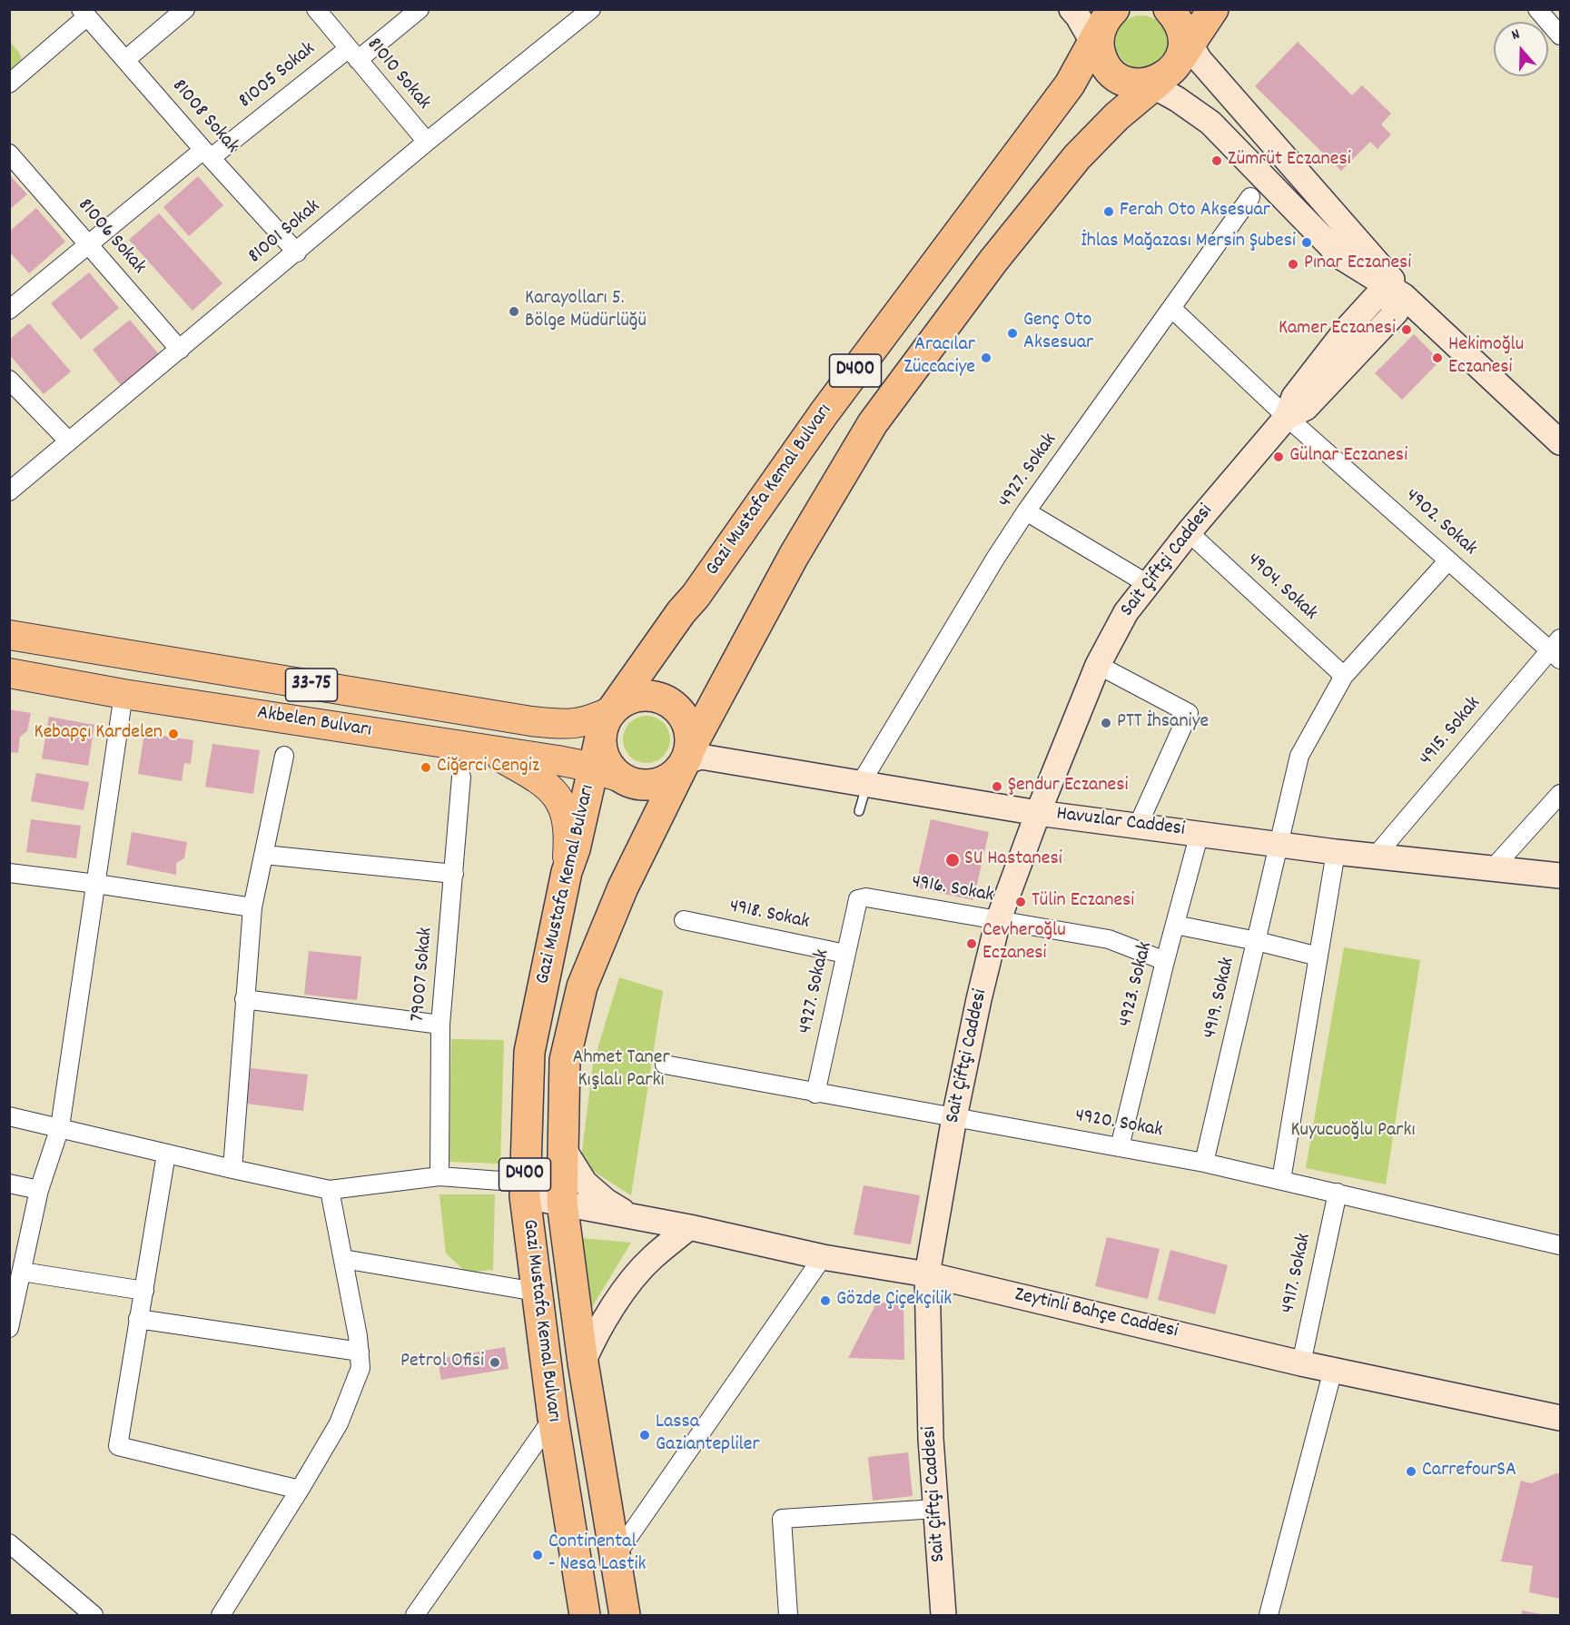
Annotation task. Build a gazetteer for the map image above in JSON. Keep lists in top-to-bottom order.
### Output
{
  "streets": {
    "highway": ["D400", "Gazi Mustafa Kemal Bulvarı"],
    "main road": ["33-75", "Akbelen Bulvarı"],
    "street": [
      "81010 Sokak",
      "81005 Sokak",
      "81008 Sokak",
      "81001 Sokak",
      "81006 Sokak",
      "4927. Sokak",
      "4902. Sokak",
      "Sait Çiftçi Caddesi",
      "4904. Sokak",
      "4915. Sokak",
      "Havuzlar Caddesi",
      "4916. Sokak",
      "4918. Sokak",
      "79007 Sokak",
      "4923. Sokak",
      "4919. Sokak",
      "4920. Sokak",
      "4917. Sokak",
      "Zeytinli Bahçe Caddesi"
    ]
  },
  "crossings": [
    ["81010 Sokak", "81005 Sokak"],
    ["81010 Sokak", "81001 Sokak"],
    ["81005 Sokak", "81008 Sokak"],
    ["81005 Sokak", "81006 Sokak"],
    ["81008 Sokak", "81001 Sokak"],
    ["81001 Sokak", "81006 Sokak"],
    ["4927. Sokak", "4902. Sokak"],
    ["4927. Sokak", "Havuzlar Caddesi"],
    ["4927. Sokak", "4916. Sokak"],
    ["4927. Sokak", "4918. Sokak"],
    ["4927. Sokak", "4920. Sokak"],
    ["Gazi Mustafa Kemal Bulvarı", "Akbelen Bulvarı"],
    ["Gazi Mustafa Kemal Bulvarı", "Havuzlar Caddesi"],
    ["4902. Sokak", "Sait Çiftçi Caddesi"],
    ["4902. Sokak", "4915. Sokak"],
    ["4902. Sokak", "4919. Sokak"],
    ["Sait Çiftçi Caddesi", "4904. Sokak"],
    ["Sait Çiftçi Caddesi", "Havuzlar Caddesi"],
    ["Sait Çiftçi Caddesi", "4916. Sokak"],
    ["Sait Çiftçi Caddesi", "4920. Sokak"],
    ["Sait Çiftçi Caddesi", "Zeytinli Bahçe Caddesi"],
    ["4904. Sokak", "4919. Sokak"],
    ["Akbelen Bulvarı", "Havuzlar Caddesi"],
    ["4915. Sokak", "Havuzlar Caddesi"],
    ["Havuzlar Caddesi", "4923. Sokak"],
    ["Havuzlar Caddesi", "4919. Sokak"],
    ["4916. Sokak", "4923. Sokak"],
    ["4923. Sokak", "4920. Sokak"],
    ["4919. Sokak", "4920. Sokak"],
    ["4920. Sokak", "4917. Sokak"],
    ["4917. Sokak", "Zeytinli Bahçe Caddesi"]
  ],
  "parks": ["Ahmet Taner Kışlalı Parkı", "Kuyucuoğlu Parkı"],
  "places": [
    "Zümrüt Eczanesi",
    "Ferah Oto Aksesuar",
    "İhlas Mağazası Mersin Şubesi",
    "Pınar Eczanesi",
    "Karayolları 5. Bölge Müdürlüğü",
    "Kamer Eczanesi",
    "Genç Oto Aksesuar",
    "Aracılar Züccaciye",
    "Hekimoğlu Eczanesi",
    "Gülnar Eczanesi",
    "PTT İhsaniye",
    "Kebapçı Kardelen",
    "Ciğerci Cengiz",
    "Şendur Eczanesi",
    "SU Hastanesi",
    "Tülin Eczanesi",
    "Cevheroğlu Eczanesi",
    "Gözde Çiçekçilik",
    "Petrol Ofisi",
    "Lassa Gaziantepliler",
    "CarrefourSA",
    "Continental - Nesa Lastik"
  ],
  "north": "top"
}
